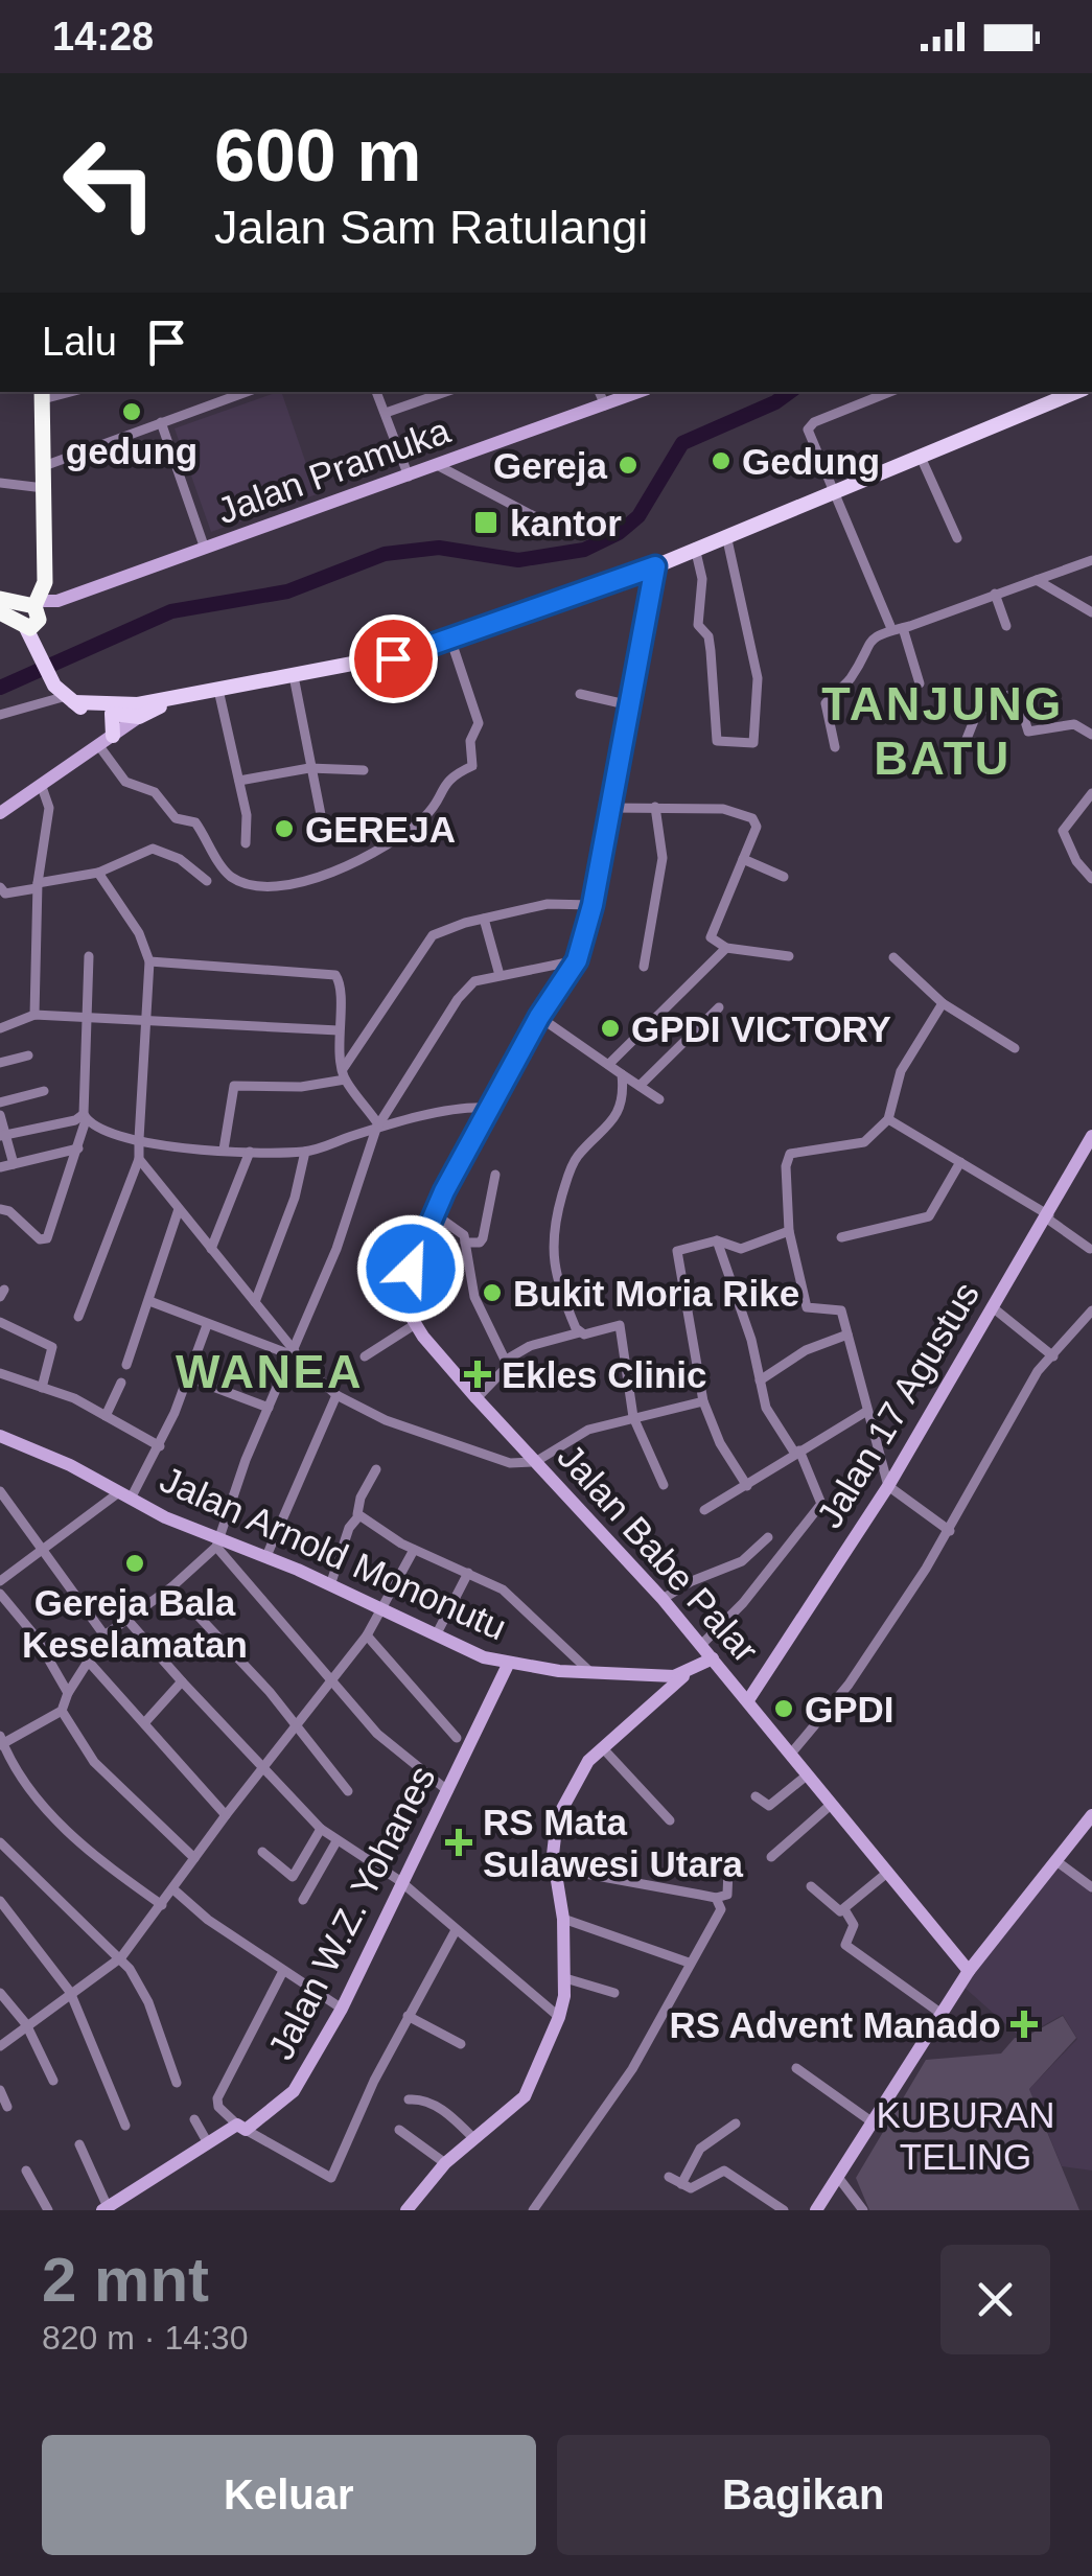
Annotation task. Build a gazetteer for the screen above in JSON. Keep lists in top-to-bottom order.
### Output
{
  "streets": {
    "street": [
      "Jalan Pramuka",
      "Jalan 17 Agustus",
      "Jalan Arnold Mononutu",
      "Jalan Babe Palar",
      "Jalan W.Z. Yohanes"
    ]
  },
  "crossings": [
    ["Jalan 17 Agustus", "Jalan Babe Palar"],
    ["Jalan Arnold Mononutu", "Jalan W.Z. Yohanes"]
  ],
  "districts": ["TANJUNG BATU", "WANEA"],
  "parks": ["KUBURAN TELING"],
  "places": {
    "other": [
      "gedung",
      "Gedung",
      "Gereja",
      "GEREJA",
      "GPDI VICTORY",
      "Bukit Moria Rike",
      "Gereja Bala Keselamatan",
      "GPDI"
    ],
    "transit": ["kantor"],
    "health": ["Ekles Clinic", "RS Mata Sulawesi Utara", "RS Advent Manado"]
  },
  "page": {
    "status": "14:28",
    "turn": ["600 m", "Jalan Sam Ratulangi"],
    "then": "Lalu",
    "heading": ["2 mnt", "820 m · 14:30"],
    "buttons": ["Keluar", "Bagikan"]
  }
}
